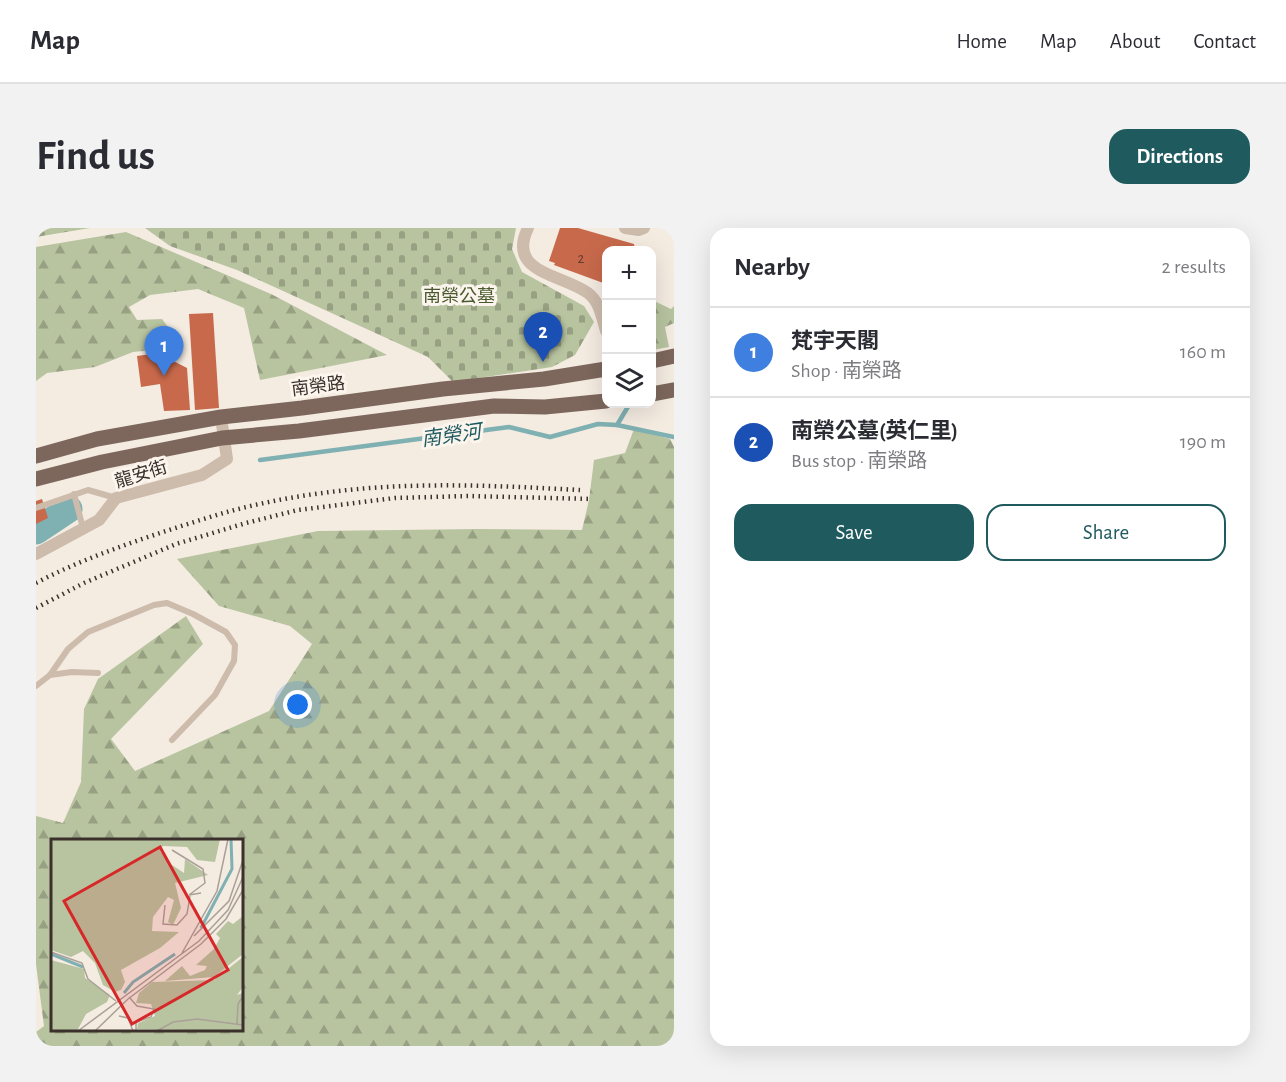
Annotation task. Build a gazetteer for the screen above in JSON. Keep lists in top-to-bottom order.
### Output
{
  "streets": {
    "main road": ["南榮路"],
    "street": ["龍安街"]
  },
  "crossings": [
    ["南榮路", "龍安街"]
  ],
  "water": ["南榮河"],
  "parks": ["南榮公墓"],
  "house_numbers": ["2"],
  "page": {
    "header": "Map",
    "nav": [
      "Home",
      "Map",
      "About",
      "Contact"
    ],
    "buttons": [
      "Directions",
      ["Save", "Share"]
    ],
    "title": "Find us",
    "heading": ["Nearby", "2 results"],
    "map_buttons": ["+", "−"],
    "list": [
      {
        "mark": "1",
        "name": "梵宇天閣",
        "note": "Shop · 南榮路",
        "value": "160 m"
      },
      {
        "mark": "2",
        "name": "南榮公墓(英仁里)",
        "note": "Bus stop · 南榮路",
        "value": "190 m"
      }
    ],
    "pins": ["2", "1"]
  }
}
